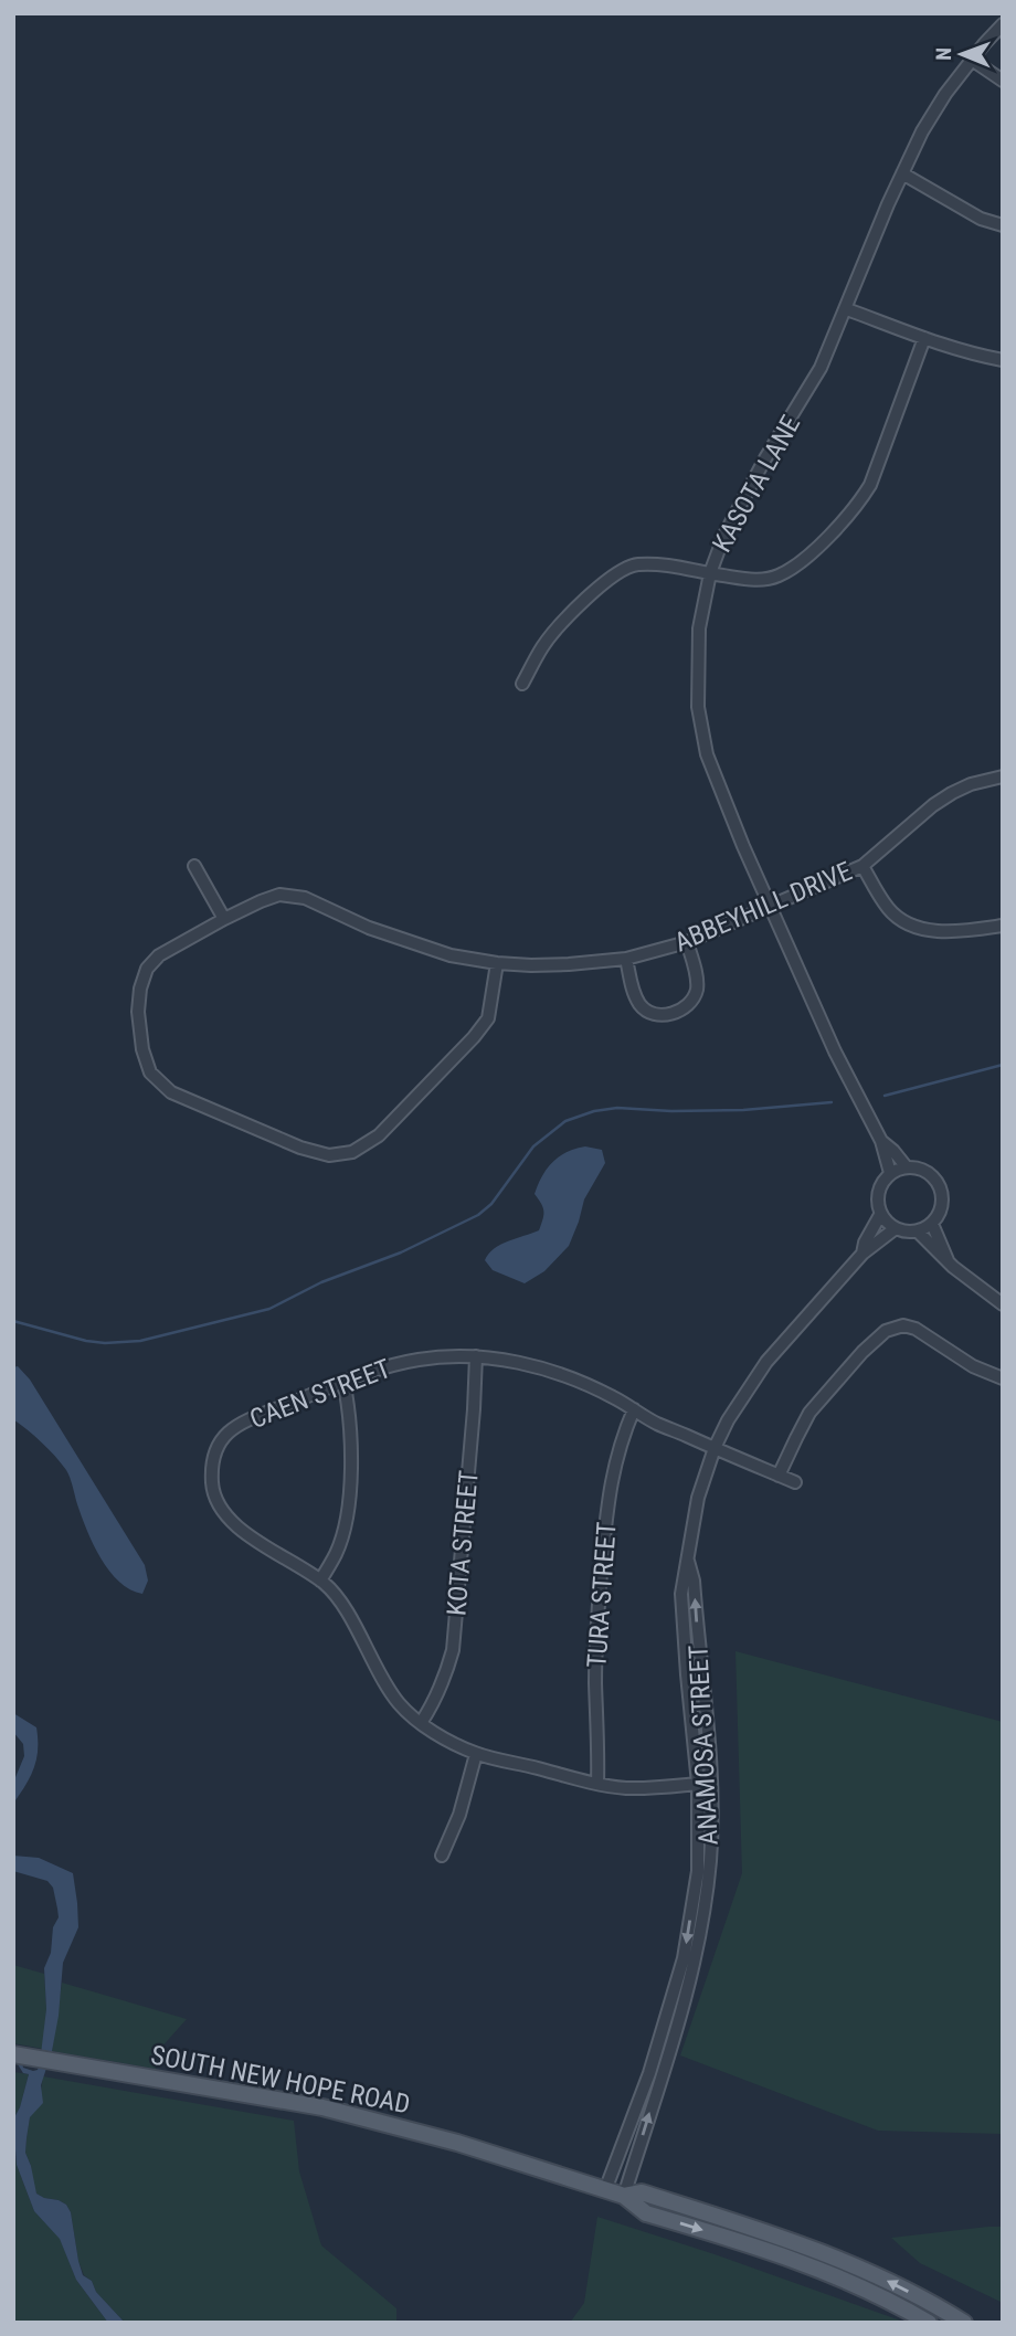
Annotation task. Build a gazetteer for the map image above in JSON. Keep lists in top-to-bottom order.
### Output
{
  "streets": {
    "main road": ["SOUTH NEW HOPE ROAD"],
    "street": [
      "KASOTA LANE",
      "ABBEYHILL DRIVE",
      "CAEN STREET",
      "KOTA STREET",
      "TURA STREET",
      "ANAMOSA STREET"
    ]
  },
  "crossings": [
    ["KASOTA LANE", "ABBEYHILL DRIVE"],
    ["KASOTA LANE", "ANAMOSA STREET"],
    ["CAEN STREET", "KOTA STREET"],
    ["CAEN STREET", "TURA STREET"],
    ["CAEN STREET", "ANAMOSA STREET"],
    ["ANAMOSA STREET", "SOUTH NEW HOPE ROAD"]
  ],
  "north": "left"
}
